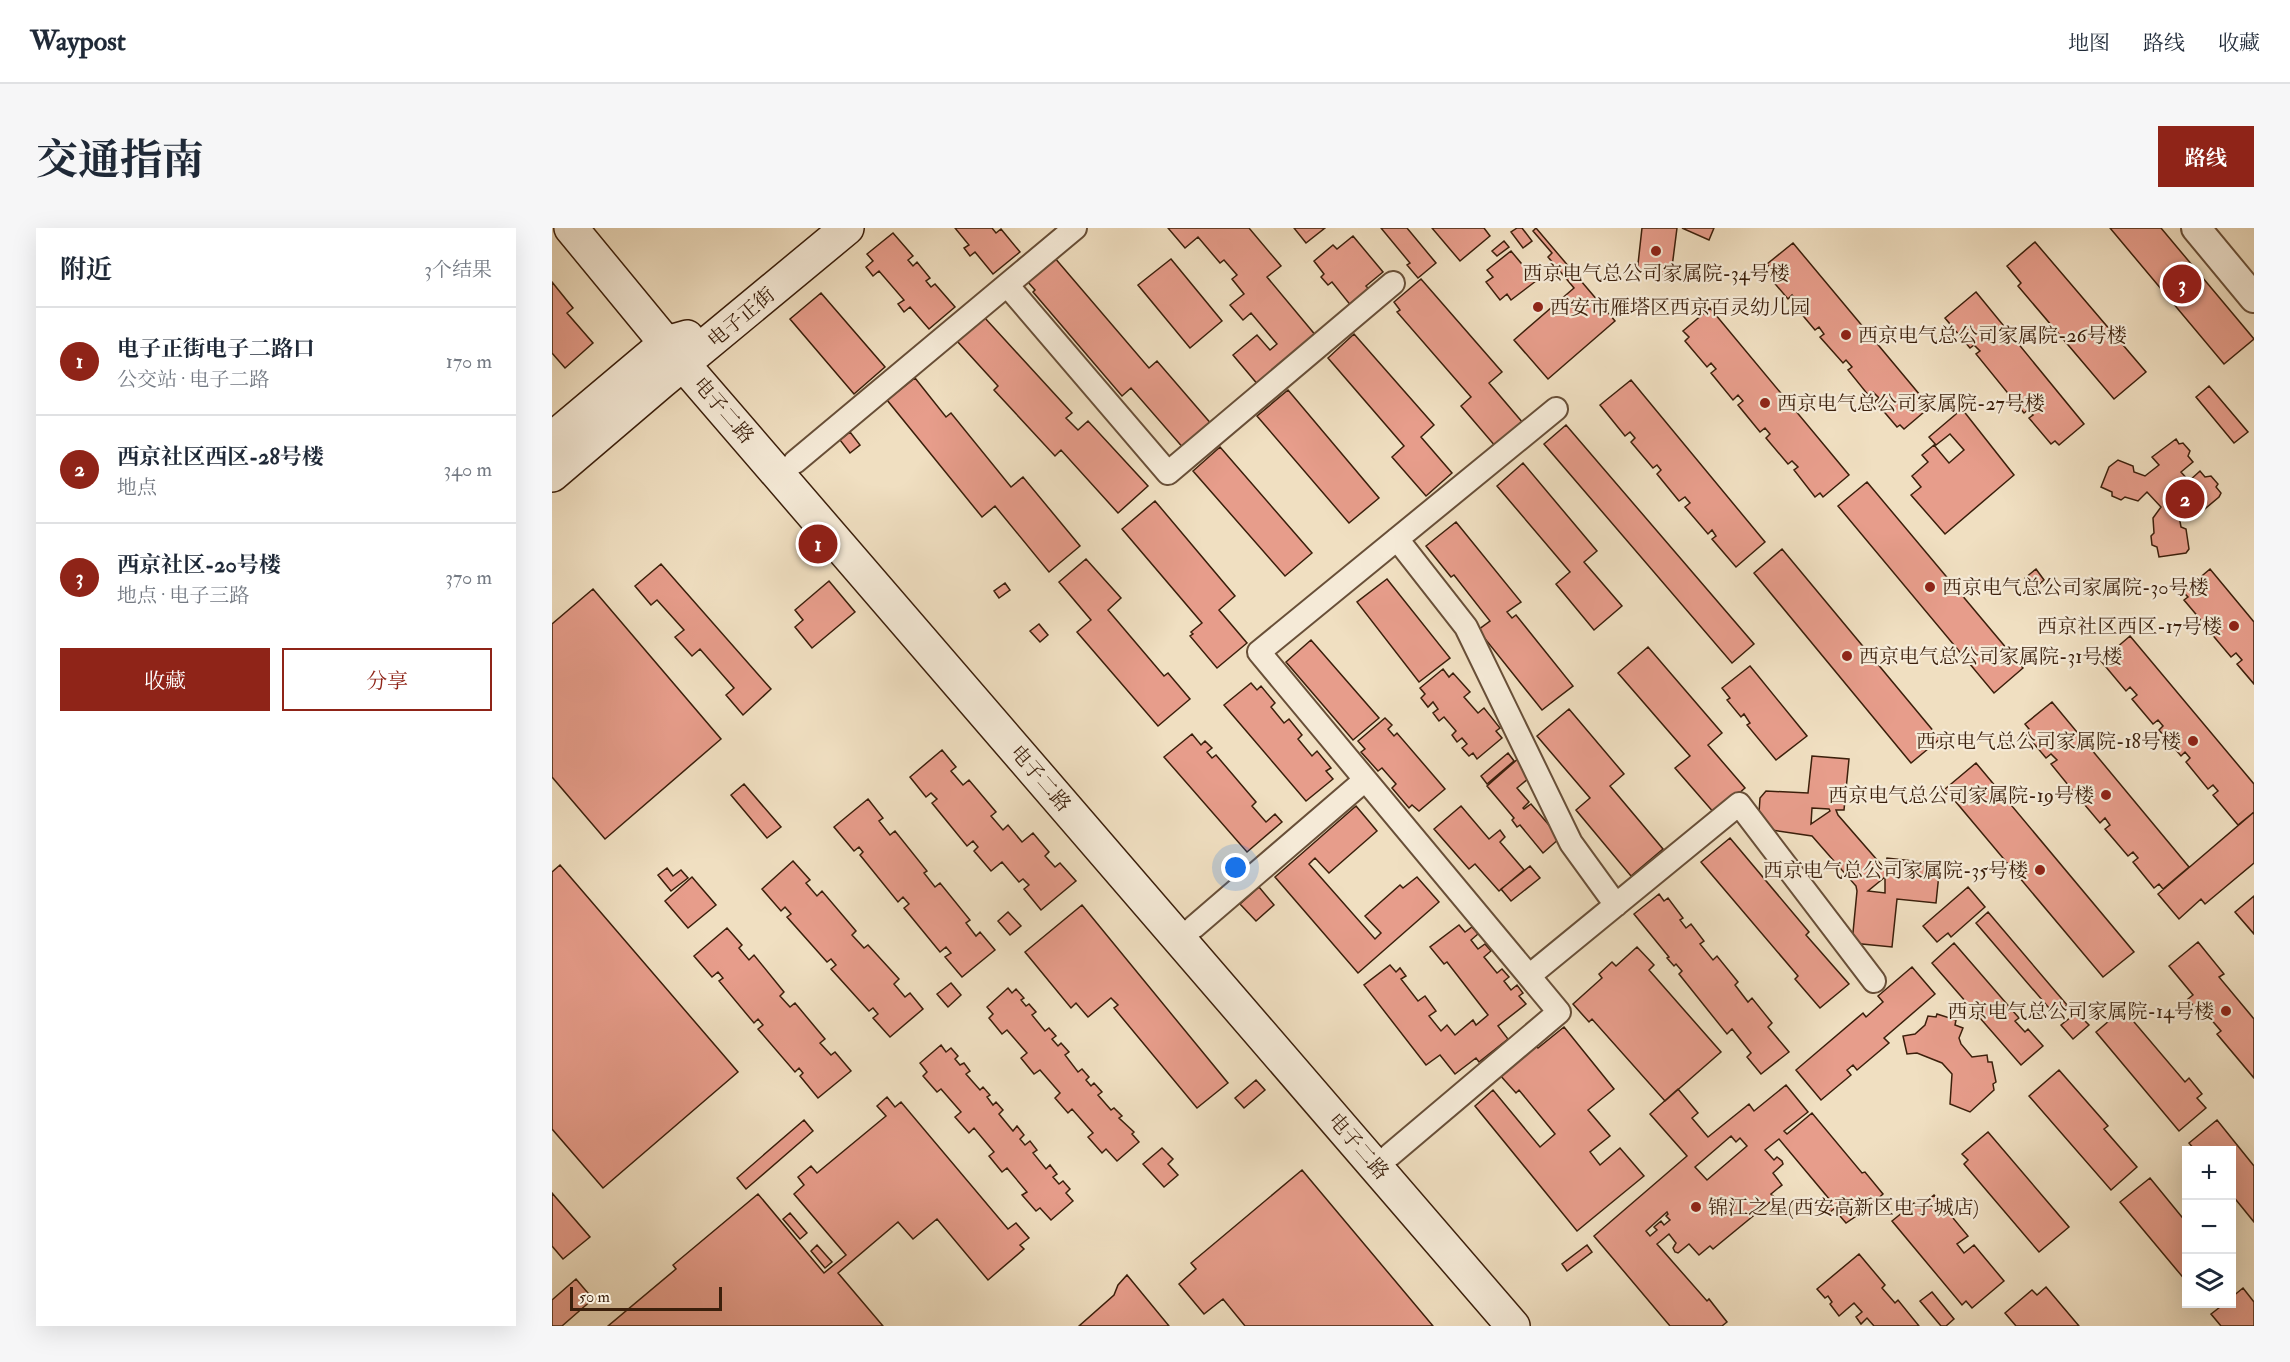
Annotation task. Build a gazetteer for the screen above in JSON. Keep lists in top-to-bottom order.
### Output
{
  "streets": {
    "main road": ["电子正街", "电子二路"]
  },
  "crossings": [
    ["电子正街", "电子二路"]
  ],
  "places": [
    "西京电气总公司家属院-34号楼",
    "西安市雁塔区西京百灵幼儿园",
    "西京电气总公司家属院-26号楼",
    "西京电气总公司家属院-27号楼",
    "西京电气总公司家属院-30号楼",
    "西京社区西区-17号楼",
    "西京电气总公司家属院-31号楼",
    "西京电气总公司家属院-18号楼",
    "西京电气总公司家属院-19号楼",
    "西京电气总公司家属院-35号楼",
    "西京电气总公司家属院-14号楼",
    "锦江之星(西安高新区电子城店)"
  ],
  "scale_bar": "50 m",
  "page": {
    "header": "Waypost",
    "nav": ["地图", "路线", "收藏"],
    "title": "交通指南",
    "buttons": [
      "路线",
      ["收藏", "分享"]
    ],
    "heading": ["附近", "3个结果"],
    "pins": ["3", "2", "1"],
    "list": [
      {
        "mark": "1",
        "name": "电子正街电子二路口",
        "note": "公交站 · 电子二路",
        "value": "170 m"
      },
      {
        "mark": "2",
        "name": "西京社区西区-28号楼",
        "note": "地点",
        "value": "340 m"
      },
      {
        "mark": "3",
        "name": "西京社区-20号楼",
        "note": "地点 · 电子三路",
        "value": "370 m"
      }
    ],
    "map_buttons": ["+", "−"],
    "scale": "50 m"
  }
}
